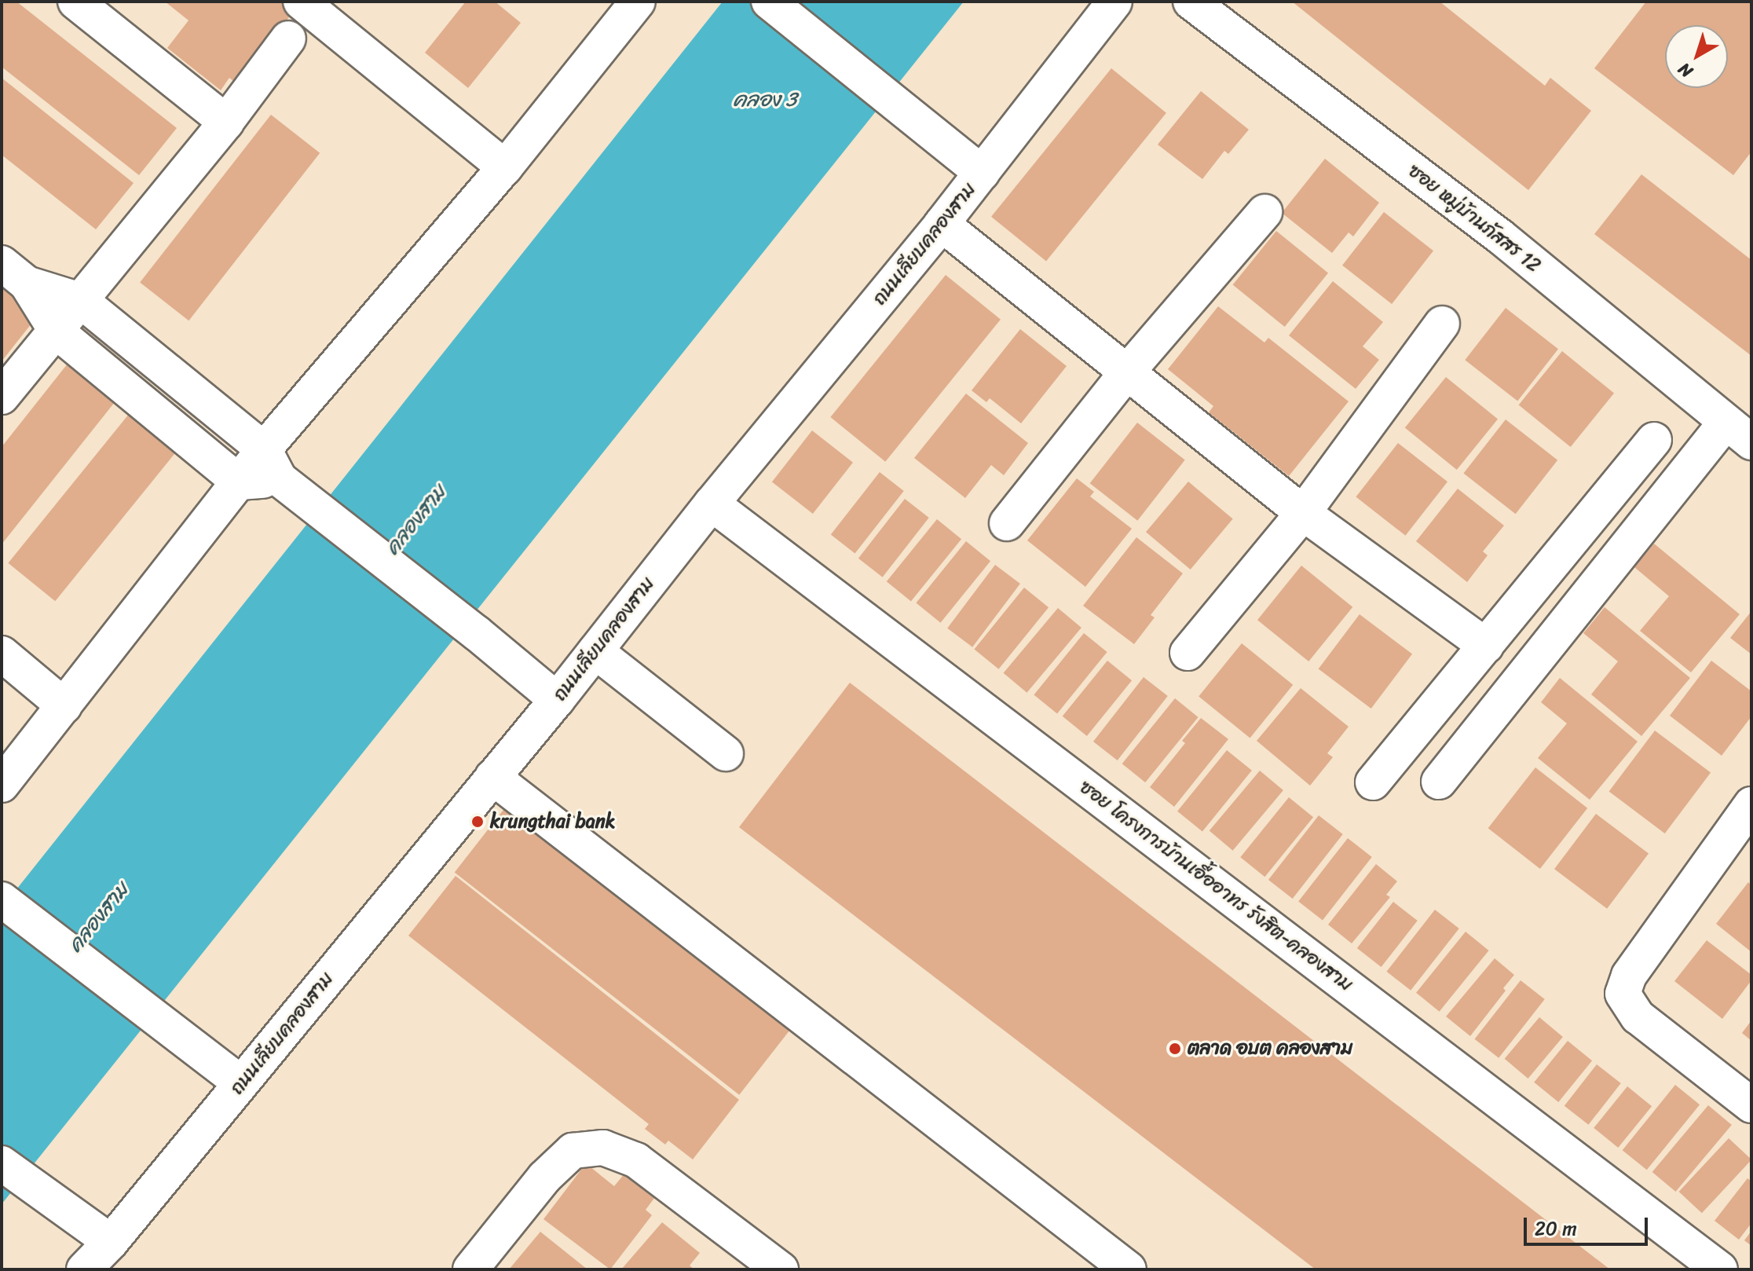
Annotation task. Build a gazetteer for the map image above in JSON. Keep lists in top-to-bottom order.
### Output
{
  "streets": {
    "street": ["ซอย หมู่บ้านภัสสร 12", "ถนนเลียบคลองสาม", "ซอย โครงการบ้านเอื้ออาทร รังสิต-คลองสาม"]
  },
  "crossings": [
    ["ถนนเลียบคลองสาม", "ซอย โครงการบ้านเอื้ออาทร รังสิต-คลองสาม"]
  ],
  "water": ["คลอง 3", "คลองสาม"],
  "places": ["krungthai bank", "ตลาด อบต คลองสาม"],
  "scale_bar": "20 m",
  "north": "bottom left"
}
